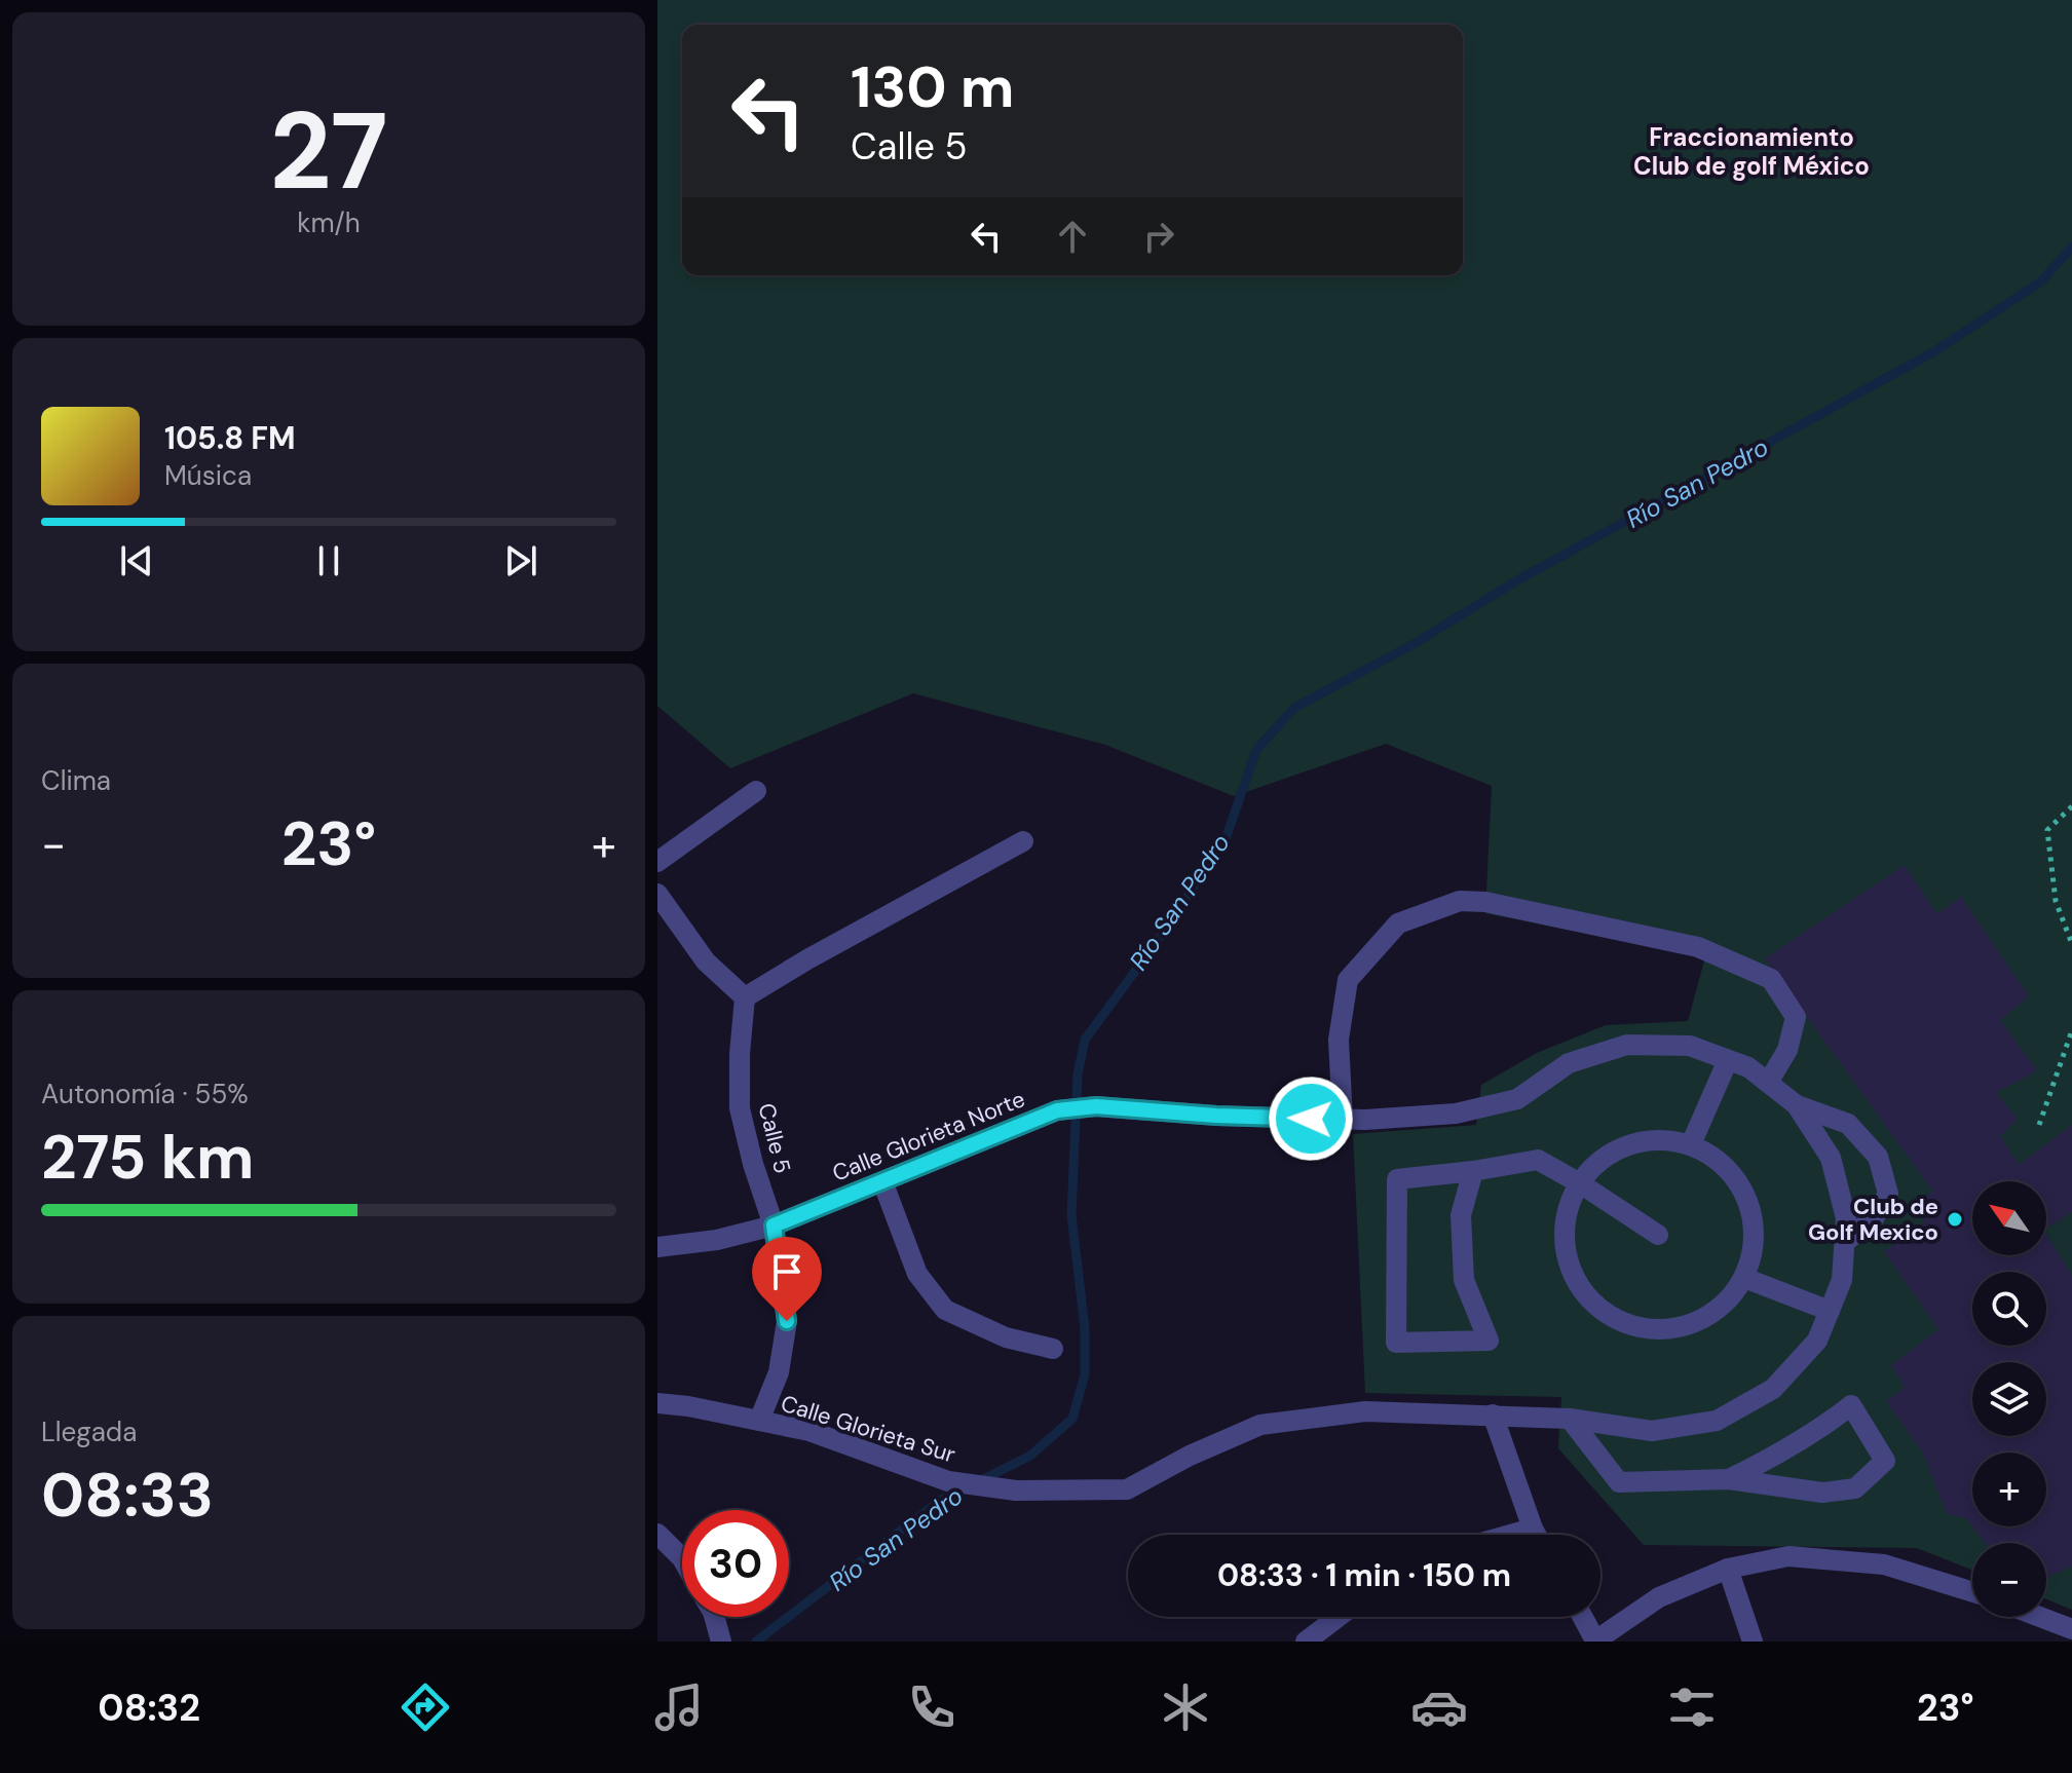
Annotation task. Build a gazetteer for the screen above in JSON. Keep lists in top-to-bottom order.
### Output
{
  "streets": {
    "street": ["Calle Glorieta Norte", "Calle 5", "Calle Glorieta Sur"]
  },
  "crossings": [
    ["Calle Glorieta Norte", "Calle 5"],
    ["Calle 5", "Calle Glorieta Sur"]
  ],
  "districts": ["Fraccionamiento Club de golf México"],
  "water": ["Río San Pedro"],
  "places": ["Club de Golf Mexico"],
  "north": "top left",
  "page": {
    "tile": [
      ["27", "km/h"],
      "Clima",
      ["Autonomía · 55%", "275 km"],
      ["Llegada", "08:33"]
    ],
    "turn": ["130 m", "Calle 5"],
    "song": ["105.8 FM", "Música"],
    "heat": ["−", "23°", "+"],
    "map_buttons": ["+", "−"],
    "limit": "30",
    "trip": "08:33 · 1 min · 150 m",
    "tabs": ["08:32", "23°"]
  }
}
